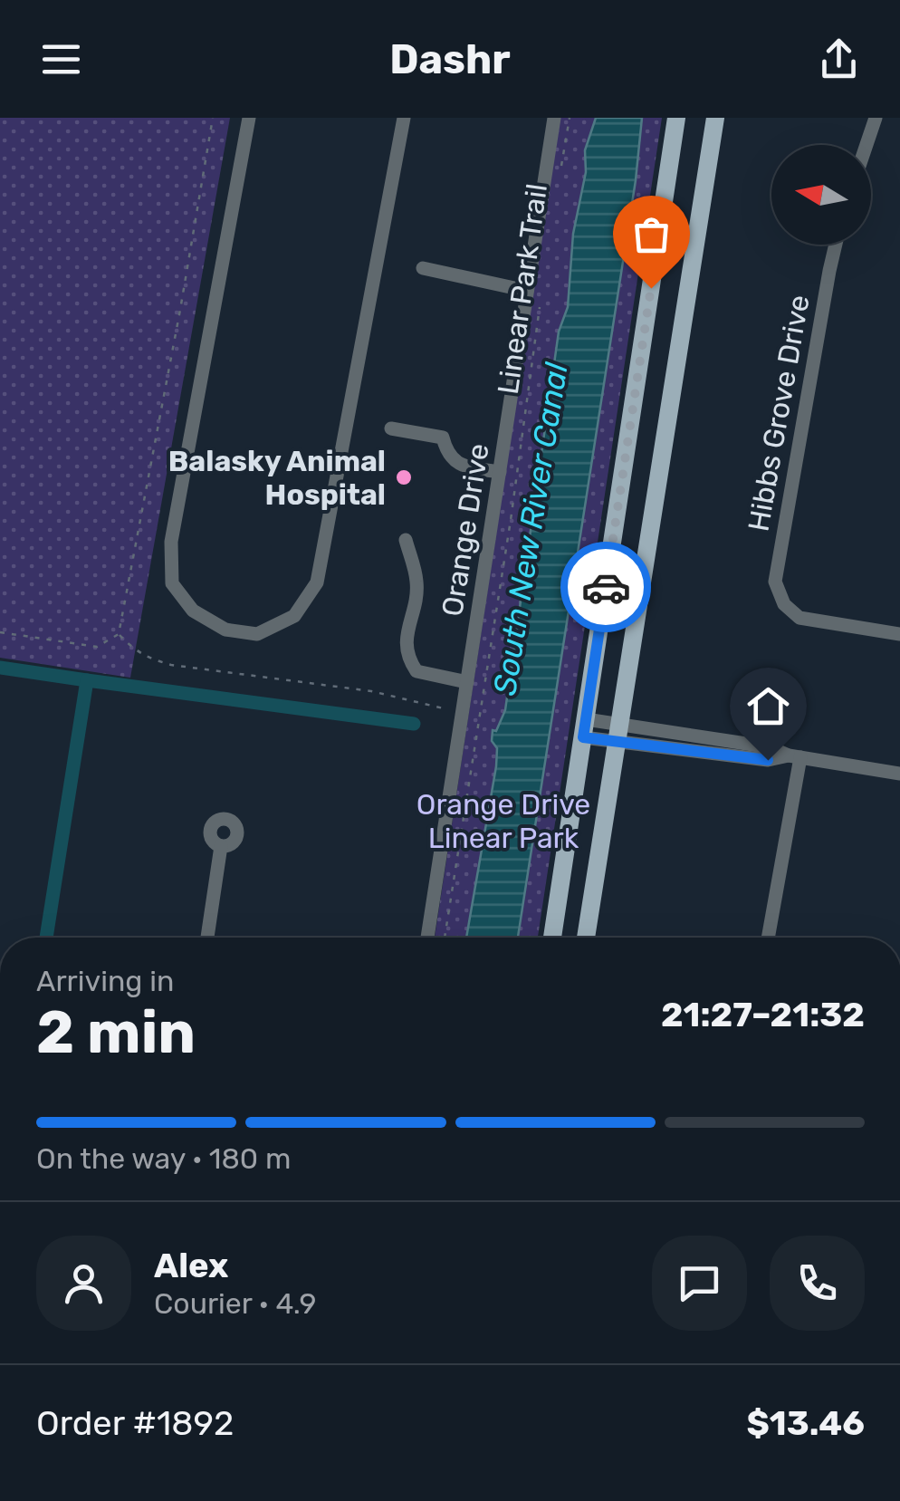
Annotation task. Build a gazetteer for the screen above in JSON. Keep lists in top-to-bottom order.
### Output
{
  "streets": {
    "street": ["Hibbs Grove Drive", "Orange Drive"],
    "path": ["Linear Park Trail"]
  },
  "crossings": [
    ["Linear Park Trail", "Orange Drive"]
  ],
  "water": ["South New River Canal"],
  "parks": ["Orange Drive Linear Park"],
  "places": ["Balasky Animal Hospital"],
  "north": "left",
  "page": {
    "header": "Dashr",
    "heading": ["2 min", "Arriving in", "21:27–21:32"],
    "panel": [
      "Alex",
      "Courier · 4.9",
      "Order #1892",
      "$13.46"
    ],
    "bar": "On the way · 180 m"
  }
}
